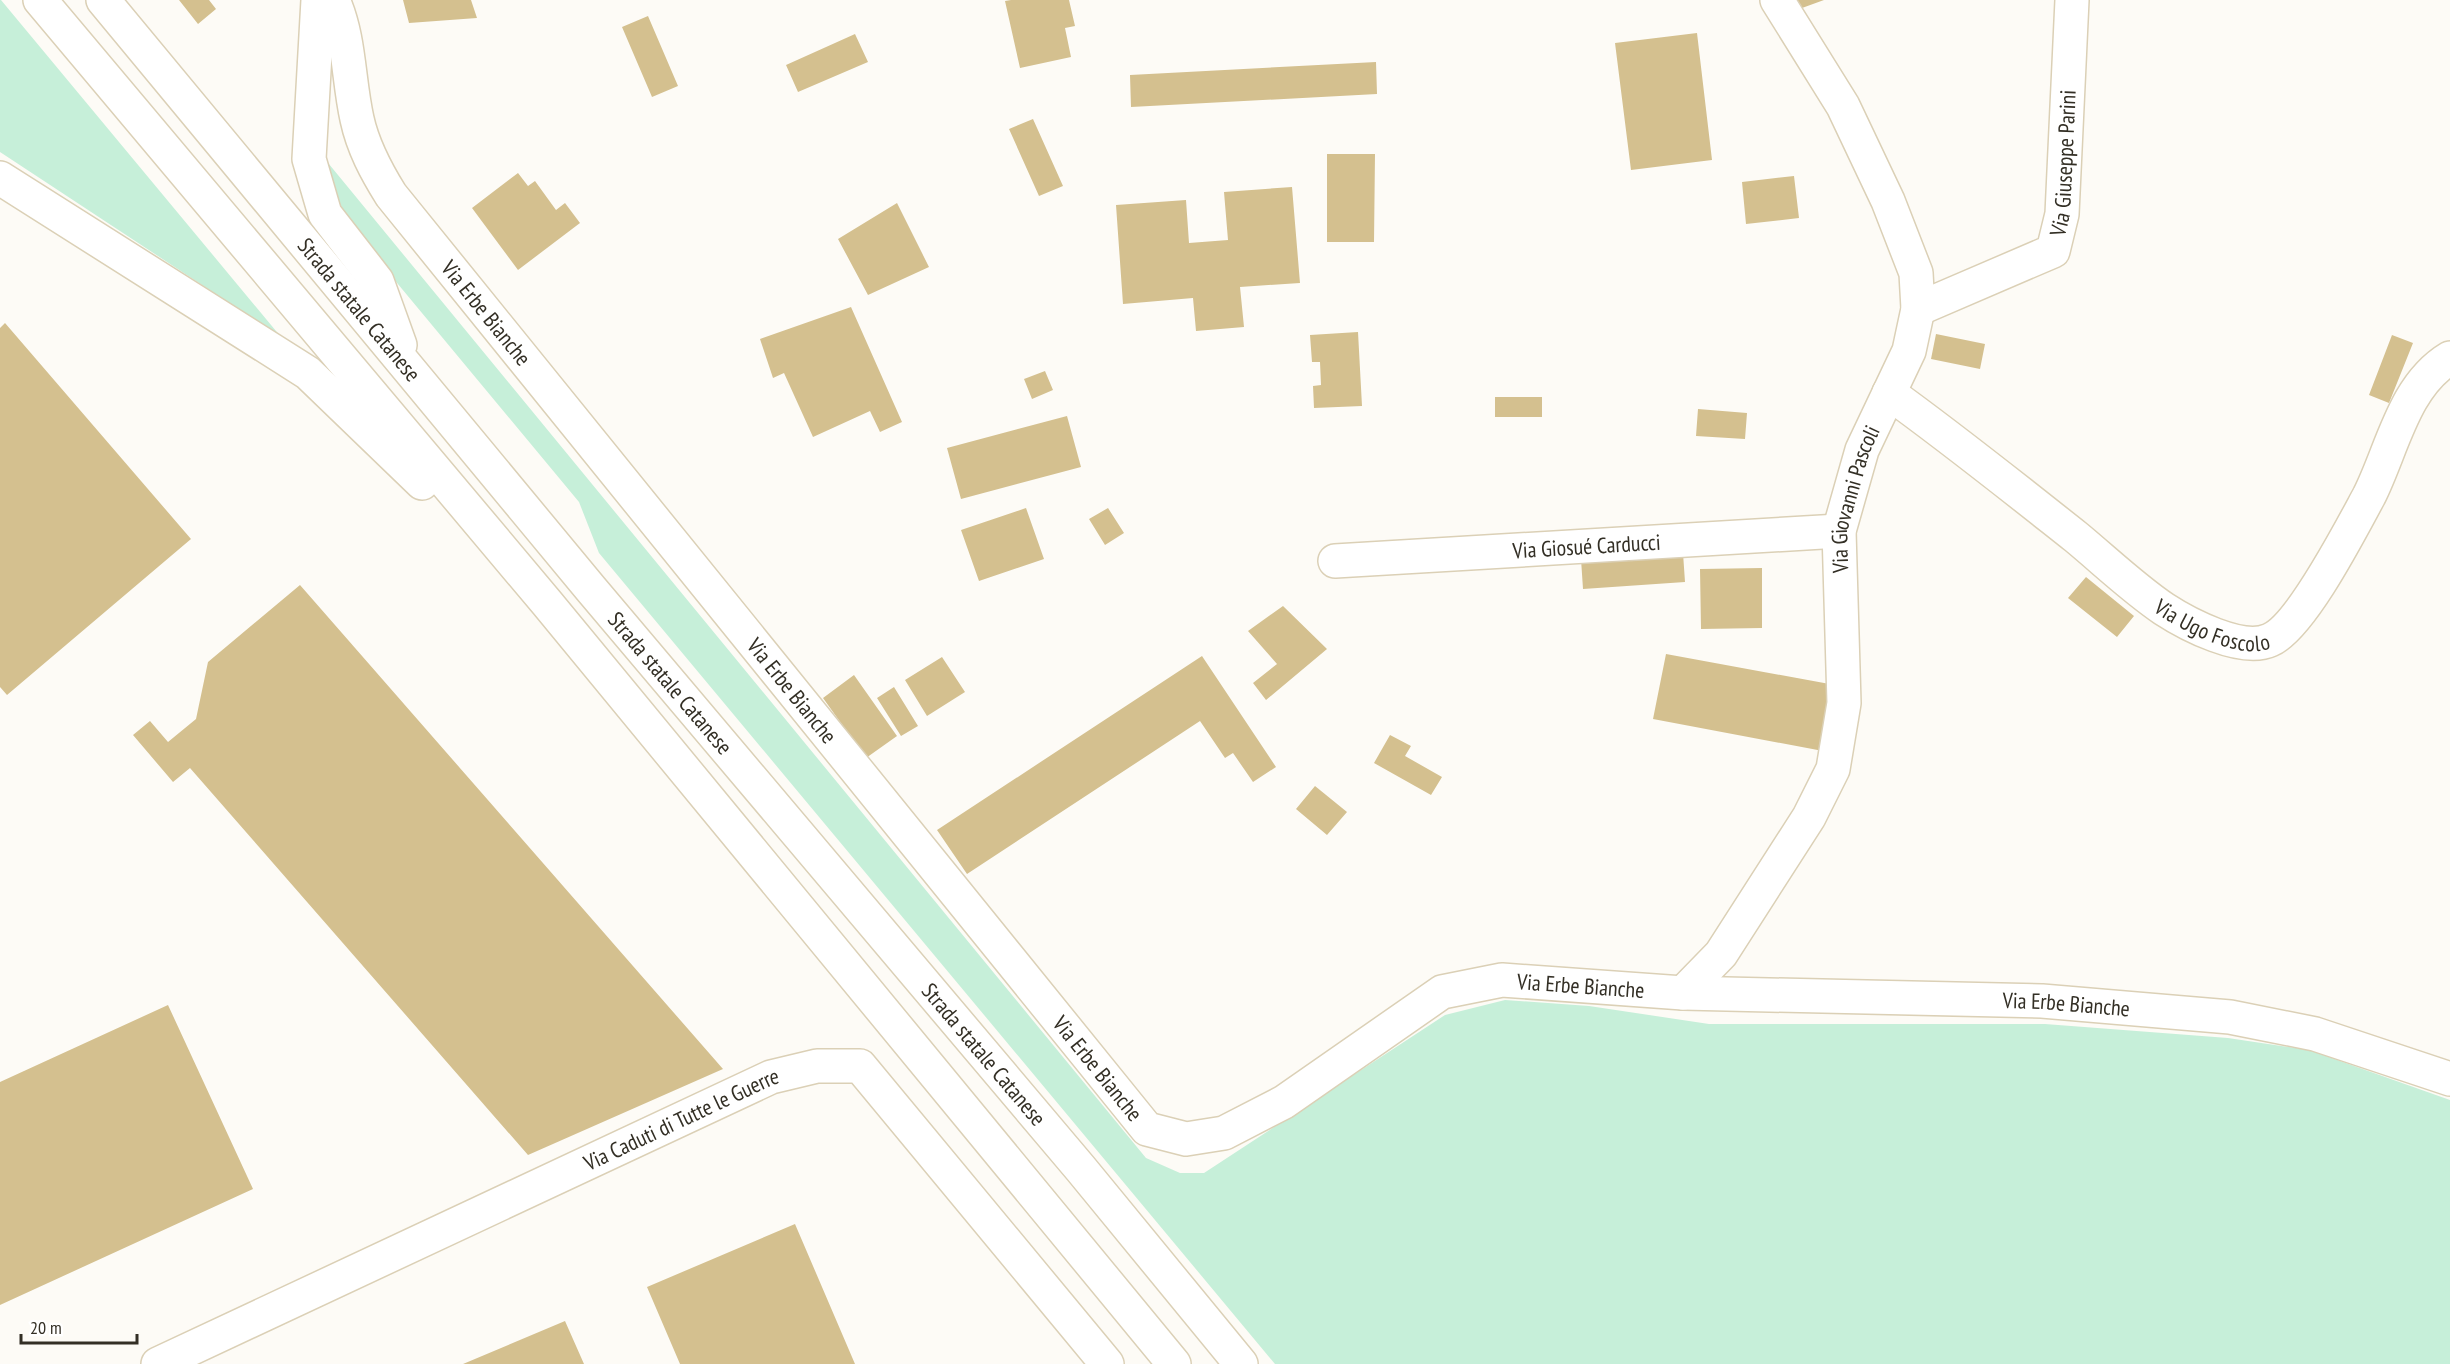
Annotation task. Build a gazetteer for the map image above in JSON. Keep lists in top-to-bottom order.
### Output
{
  "streets": {
    "street": [
      "Via Giuseppe Parini",
      "Strada statale Catanese",
      "Via Erbe Bianche",
      "Via Giovanni Pascoli",
      "Via Giosué Carducci",
      "Via Ugo Foscolo",
      "Via Caduti di Tutte le Guerre"
    ]
  },
  "crossings": [
    ["Via Giuseppe Parini", "Via Giovanni Pascoli"],
    ["Via Erbe Bianche", "Via Giovanni Pascoli"],
    ["Via Giovanni Pascoli", "Via Giosué Carducci"],
    ["Via Giovanni Pascoli", "Via Ugo Foscolo"]
  ],
  "scale_bar": "20 m"
}
